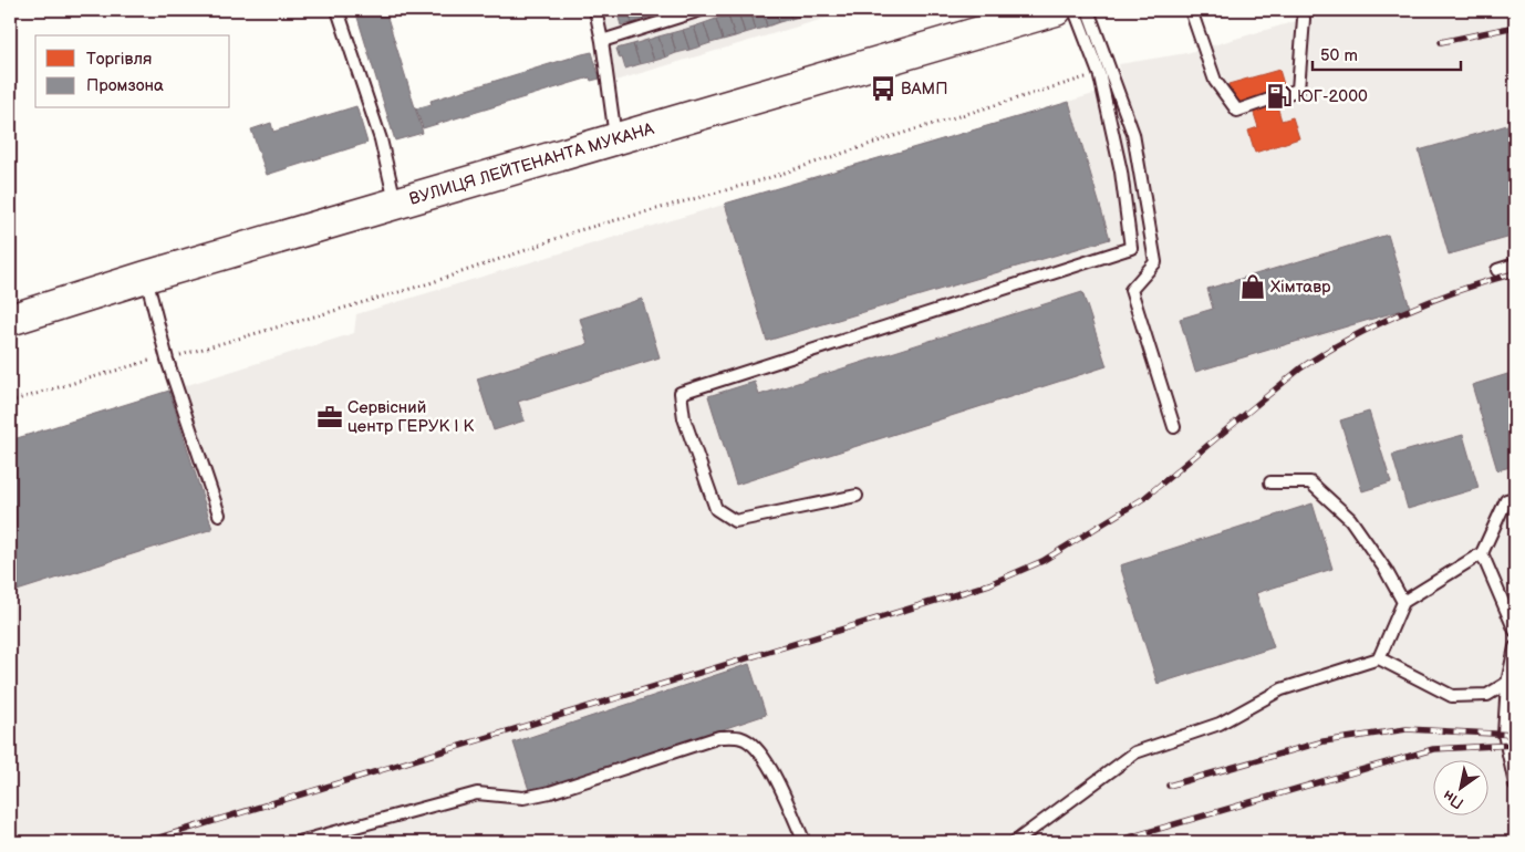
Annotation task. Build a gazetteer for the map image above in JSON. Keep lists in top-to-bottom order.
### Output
{
  "streets": {
    "main road": ["ВУЛИЦЯ ЛЕЙТЕНАНТА МУКАНА"]
  },
  "places": {
    "bus stop": ["ВАМП"],
    "fuel station": ["ЮГ-2000"],
    "shop": ["Хімтавр"],
    "office": ["Сервісний центр ГЕРУК І К"]
  },
  "legend": ["Торгівля", "Промзона"],
  "scale_bar": "50 m",
  "north": "bottom left"
}
